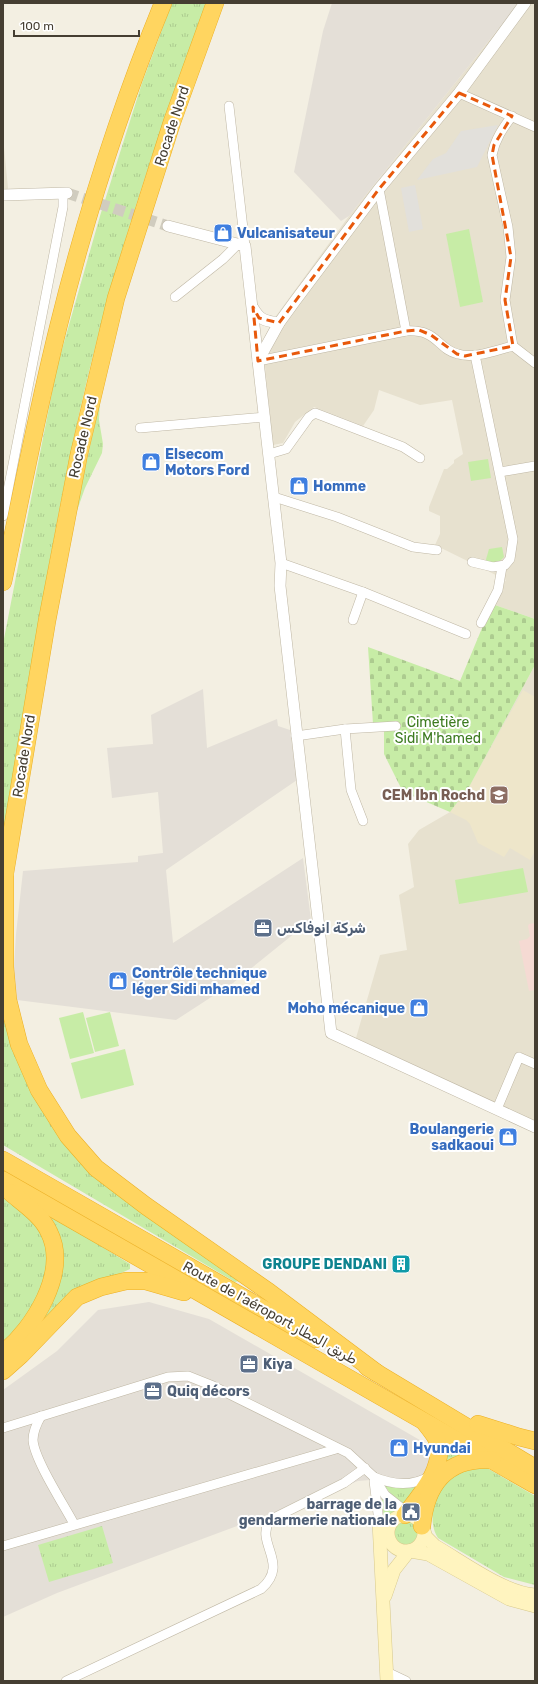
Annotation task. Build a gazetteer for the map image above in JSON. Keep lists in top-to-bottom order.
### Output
{
  "streets": {
    "highway": ["Rocade Nord", "Route de l'aéroport طريق المطار"]
  },
  "crossings": [
    ["Rocade Nord", "Route de l'aéroport طريق المطار"]
  ],
  "parks": ["Cimetière Sidi M'hamed"],
  "places": {
    "shop": [
      "Vulcanisateur",
      "Elsecom Motors Ford",
      "Homme",
      "Contrôle technique léger Sidi mhamed",
      "Moho mécanique",
      "Boulangerie sadkaoui",
      "Hyundai"
    ],
    "school or university": ["CEM Ibn Rochd"],
    "office": ["شركة انوفاكس", "Kiya", "Quiq décors"],
    "building": ["GROUPE DENDANI"],
    "public building": ["barrage de la gendarmerie nationale"]
  },
  "scale_bar": "100 m"
}
